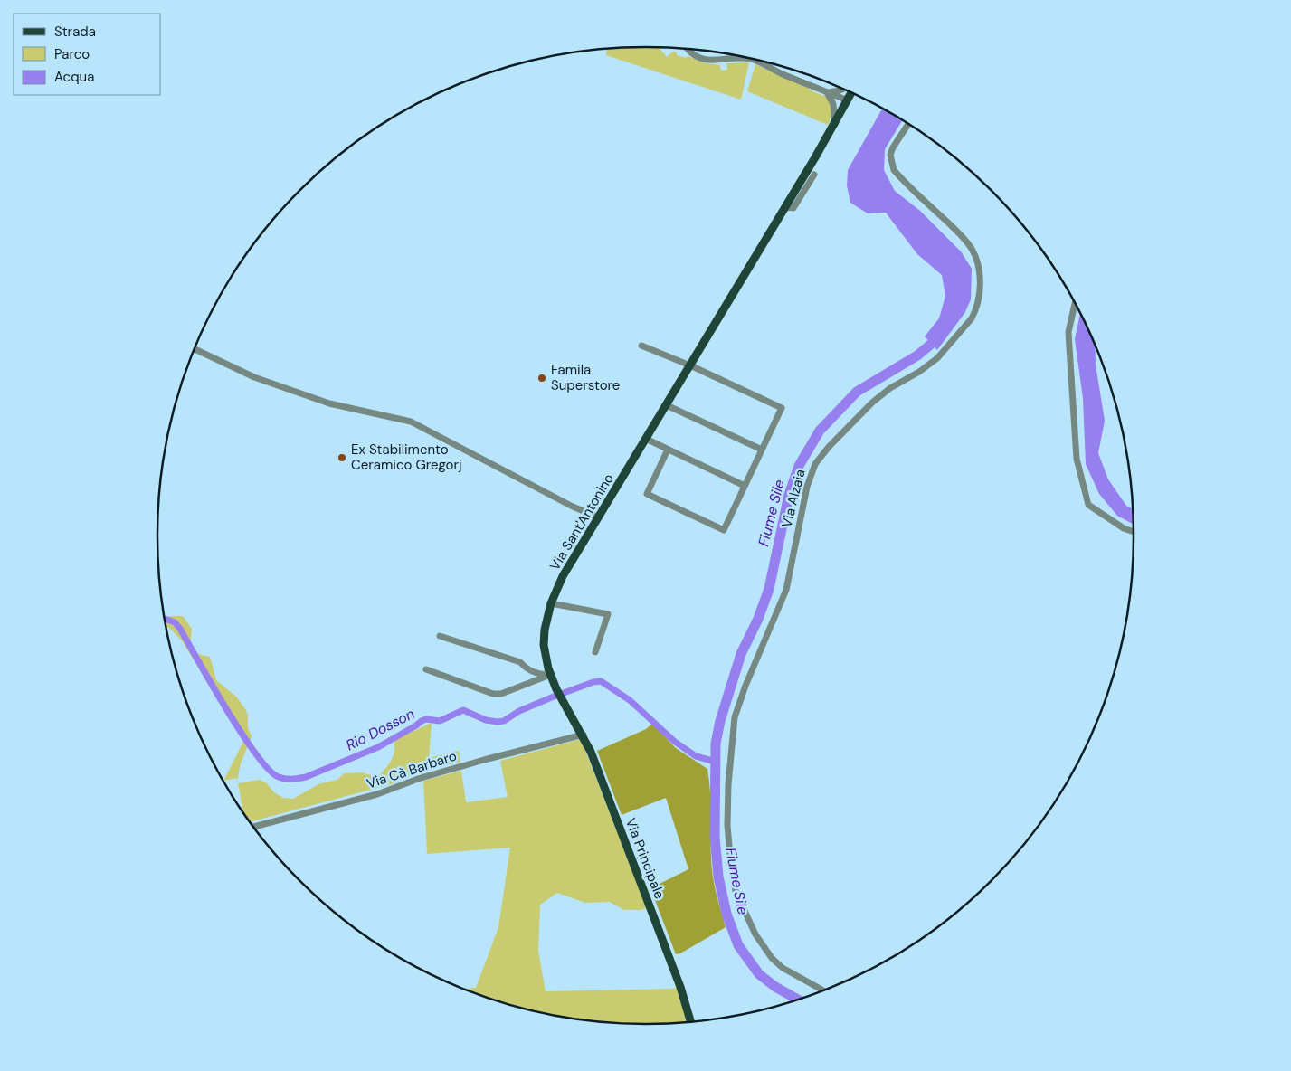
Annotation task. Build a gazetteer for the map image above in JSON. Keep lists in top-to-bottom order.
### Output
{
  "streets": {
    "main road": ["Via Sant'Antonino", "Via Principale"],
    "street": ["Via Alzaia", "Via Cà Barbaro"]
  },
  "crossings": [
    ["Via Sant'Antonino", "Via Principale"],
    ["Via Cà Barbaro", "Via Principale"]
  ],
  "water": ["Fiume Sile", "Rio Dosson"],
  "places": ["Famila Superstore", "Ex Stabilimento Ceramico Gregorj"],
  "legend": ["Strada", "Parco", "Acqua"]
}
